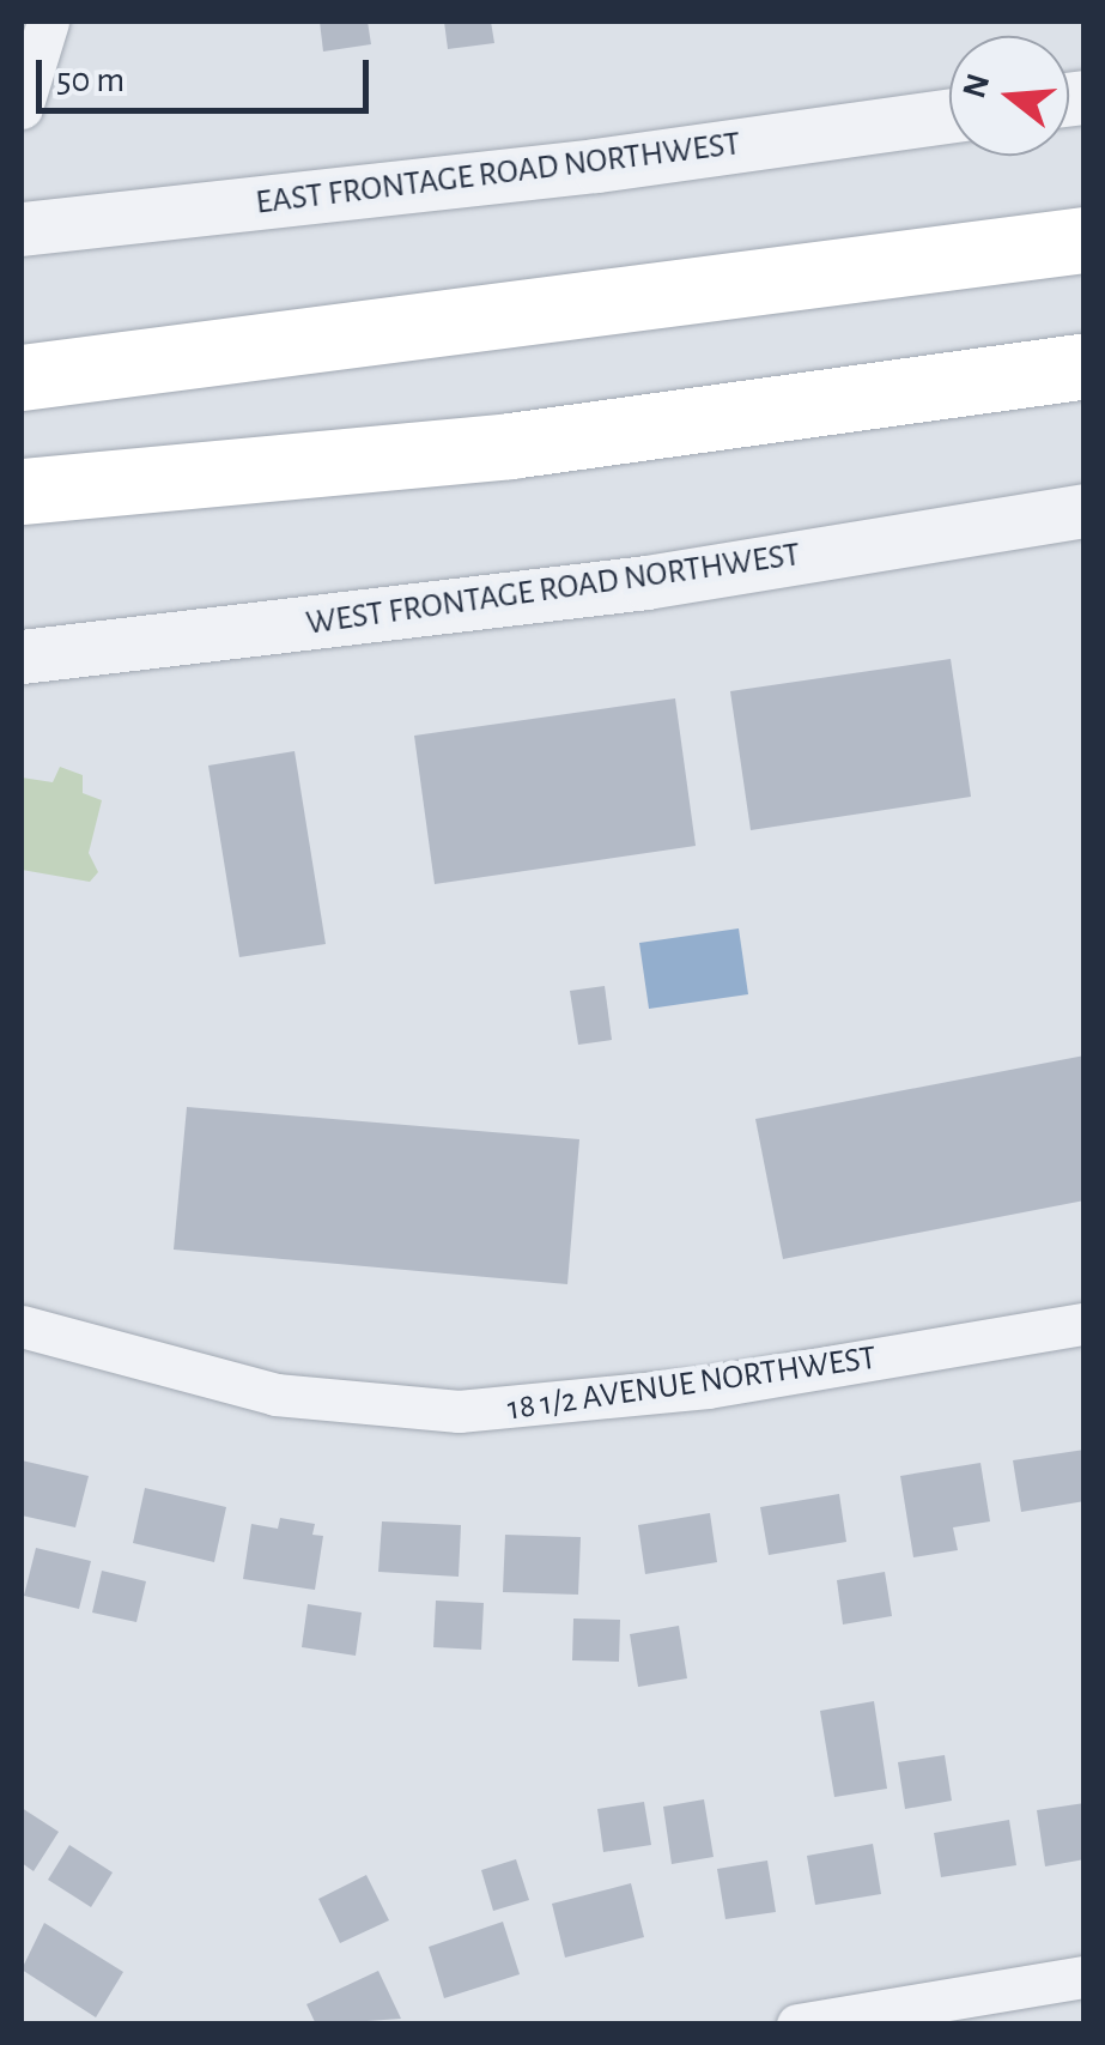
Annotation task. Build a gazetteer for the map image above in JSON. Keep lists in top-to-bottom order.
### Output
{
  "streets": {
    "street": ["EAST FRONTAGE ROAD NORTHWEST", "WEST FRONTAGE ROAD NORTHWEST", "18 1/2 AVENUE NORTHWEST"]
  },
  "scale_bar": "50 m",
  "north": "left"
}
